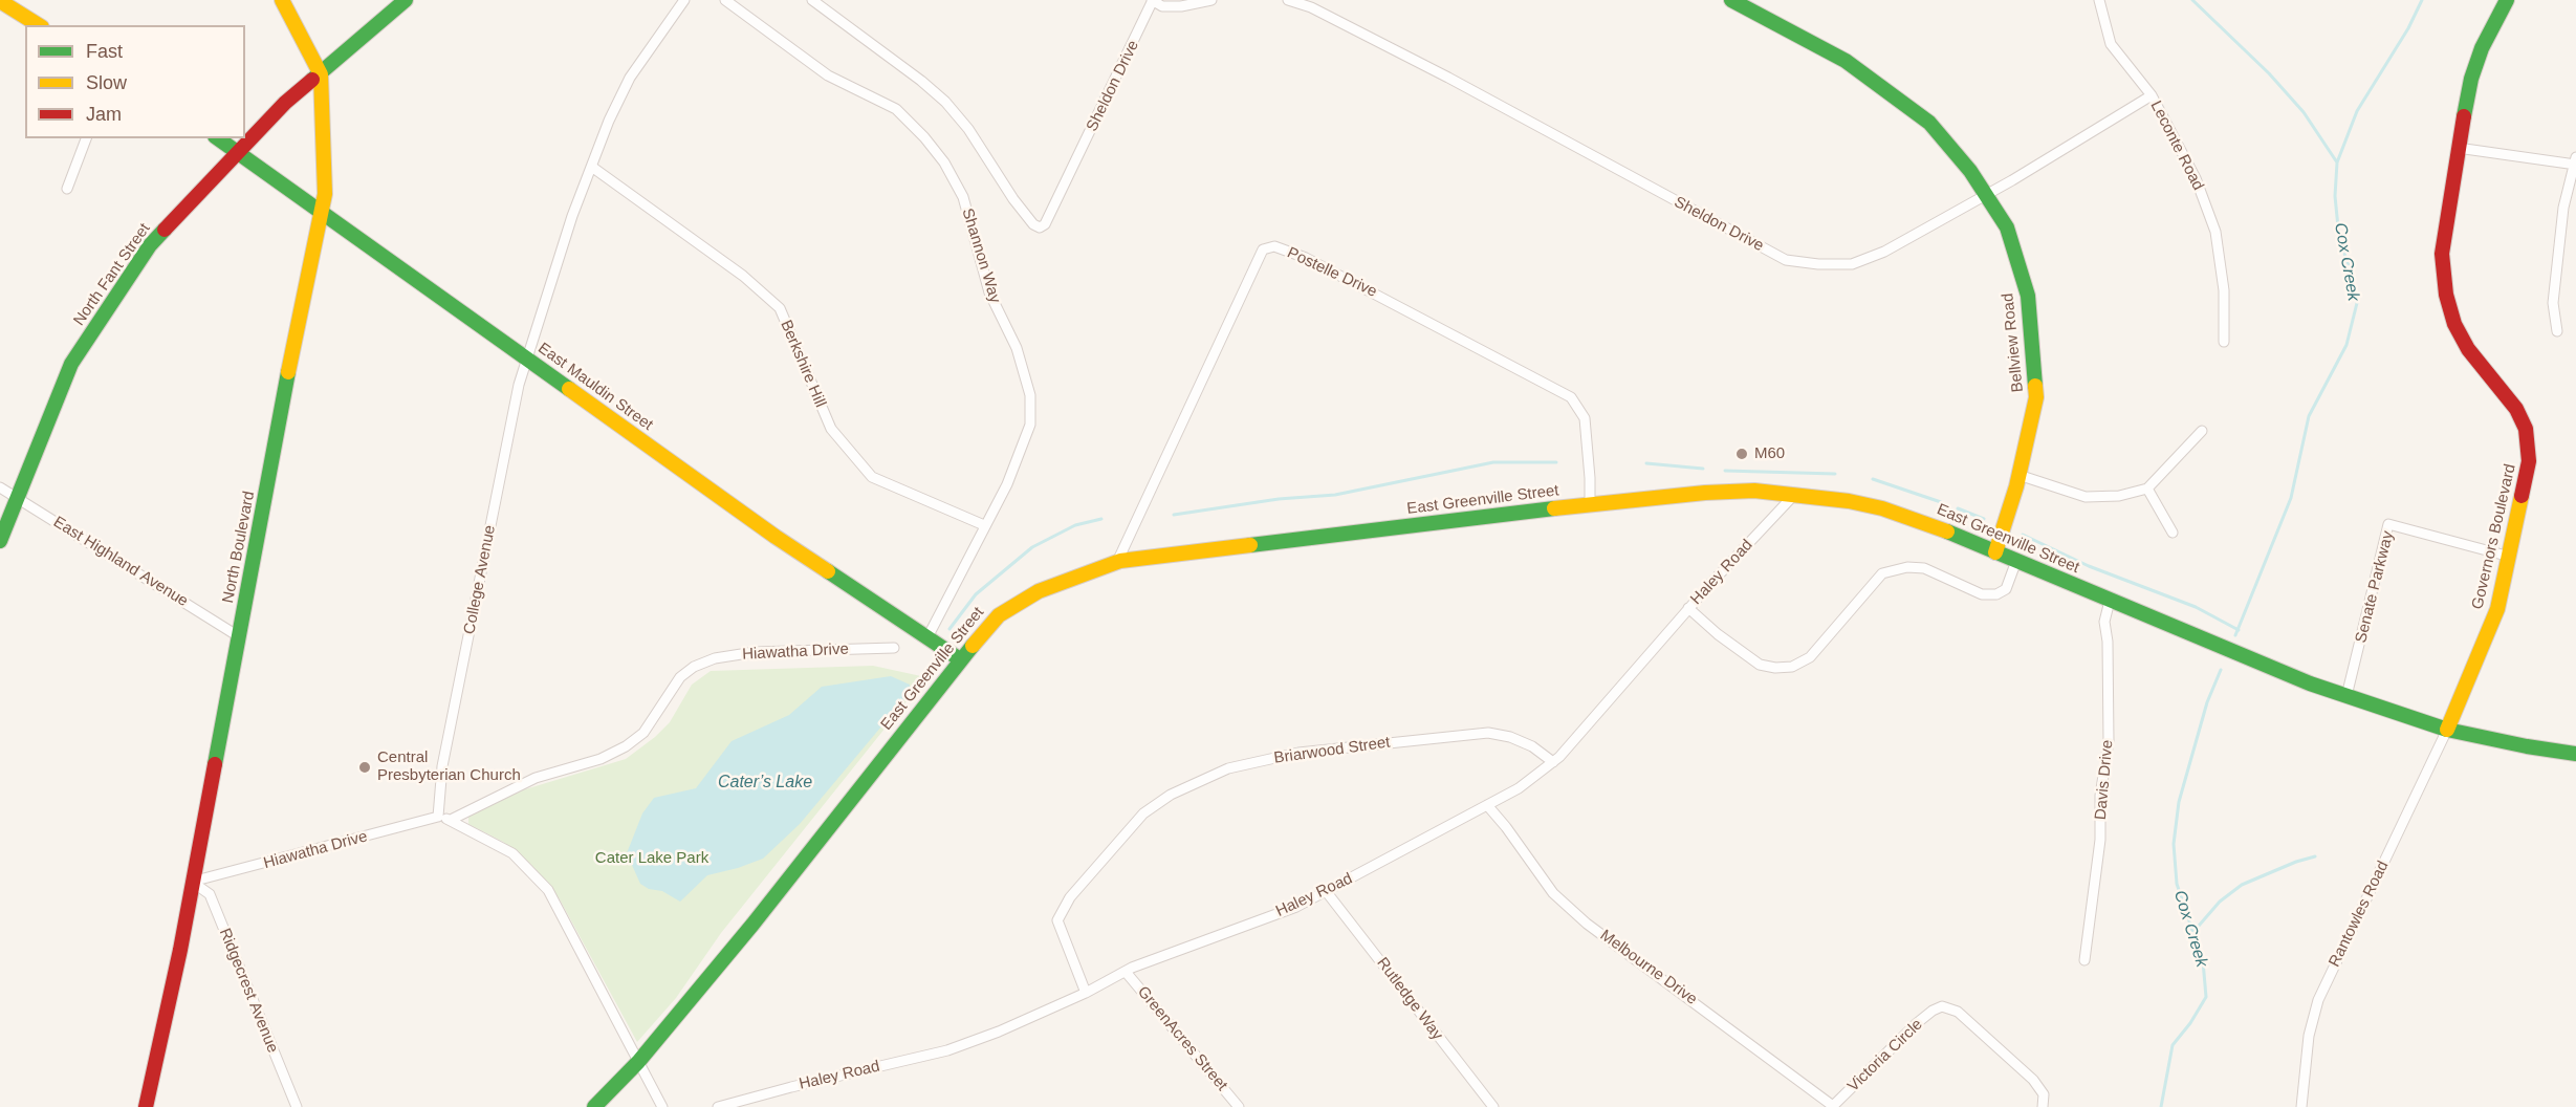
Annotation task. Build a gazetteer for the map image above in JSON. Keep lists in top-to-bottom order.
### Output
{
  "streets": {
    "street": [
      "Sheldon Drive",
      "Leconte Road",
      "Shannon Way",
      "Postelle Drive",
      "North Fant Street",
      "Bellview Road",
      "Berkshire Hill",
      "East Mauldin Street",
      "East Greenville Street",
      "Governors Boulevard",
      "North Boulevard",
      "East Highland Avenue",
      "Haley Road",
      "College Avenue",
      "Senate Parkway",
      "Hiawatha Drive",
      "Briarwood Street",
      "Davis Drive",
      "Rantowles Road",
      "Melbourne Drive",
      "Ridgecrest Avenue",
      "Rutledge Way",
      "GreenAcres Street",
      "Victoria Circle"
    ]
  },
  "crossings": [
    ["Sheldon Drive", "Leconte Road"],
    ["Sheldon Drive", "Bellview Road"],
    ["Shannon Way", "Berkshire Hill"],
    ["Shannon Way", "East Mauldin Street"],
    ["Postelle Drive", "East Greenville Street"],
    ["North Fant Street", "East Mauldin Street"],
    ["North Fant Street", "North Boulevard"],
    ["North Fant Street", "East Highland Avenue"],
    ["Bellview Road", "East Greenville Street"],
    ["Berkshire Hill", "College Avenue"],
    ["East Mauldin Street", "East Greenville Street"],
    ["East Mauldin Street", "North Boulevard"],
    ["East Mauldin Street", "College Avenue"],
    ["East Greenville Street", "Governors Boulevard"],
    ["East Greenville Street", "Haley Road"],
    ["East Greenville Street", "Senate Parkway"],
    ["East Greenville Street", "Davis Drive"],
    ["East Greenville Street", "Rantowles Road"],
    ["Governors Boulevard", "Senate Parkway"],
    ["Governors Boulevard", "Rantowles Road"],
    ["North Boulevard", "East Highland Avenue"],
    ["North Boulevard", "Hiawatha Drive"],
    ["North Boulevard", "Ridgecrest Avenue"],
    ["Haley Road", "Briarwood Street"],
    ["Haley Road", "Melbourne Drive"],
    ["Haley Road", "Rutledge Way"],
    ["Haley Road", "GreenAcres Street"],
    ["College Avenue", "Hiawatha Drive"],
    ["Hiawatha Drive", "Ridgecrest Avenue"],
    ["Melbourne Drive", "Victoria Circle"]
  ],
  "water": ["Cox Creek", "Cater’s Lake"],
  "parks": ["Cater Lake Park"],
  "places": ["M60", "Central Presbyterian Church"],
  "legend": ["Fast", "Slow", "Jam"]
}
